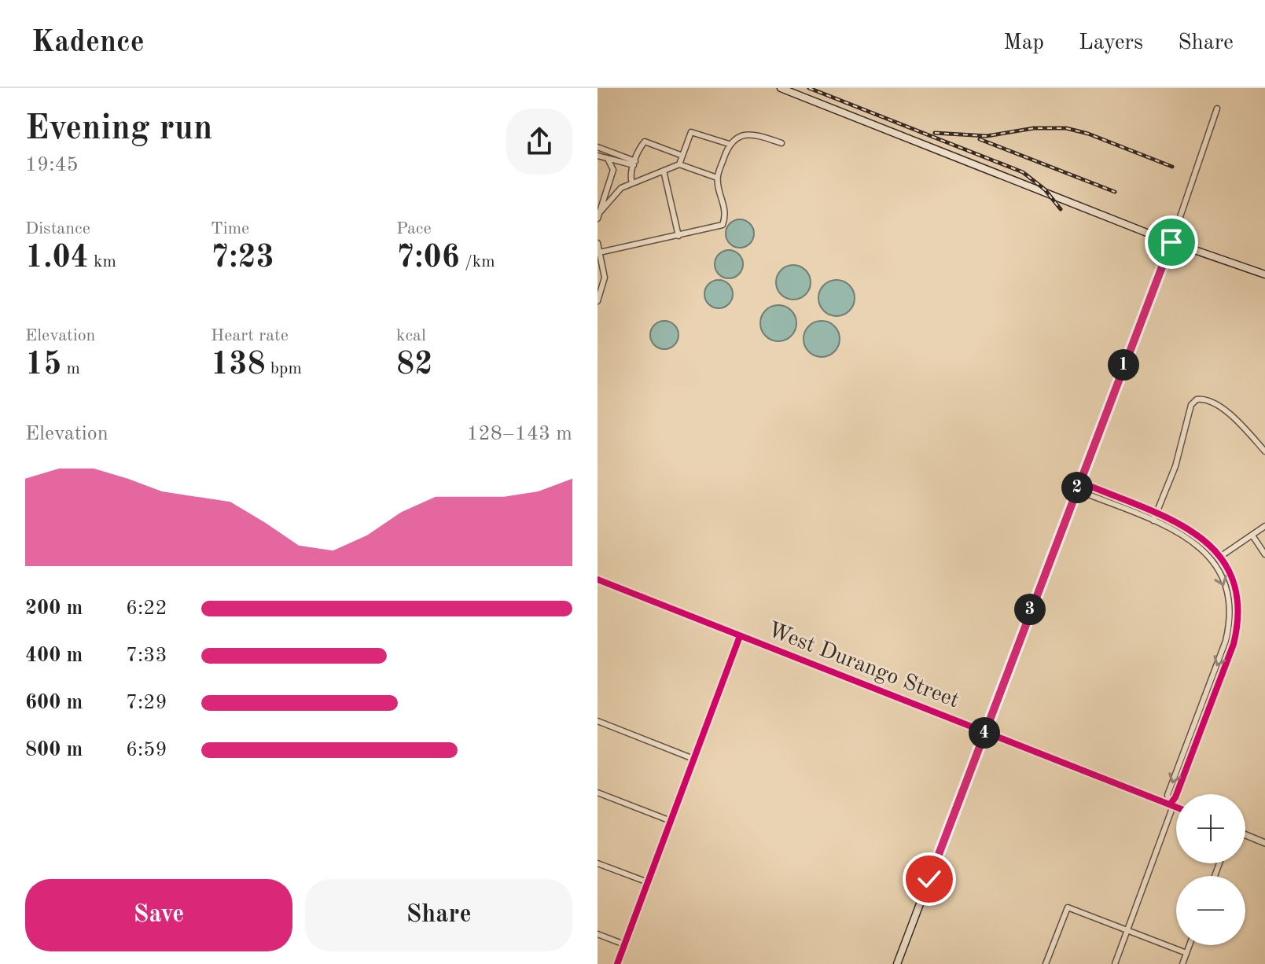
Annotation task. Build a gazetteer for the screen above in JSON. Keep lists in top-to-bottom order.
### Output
{
  "streets": {
    "street": ["West Durango Street"]
  },
  "page": {
    "header": "Kadence",
    "nav": ["Map", "Layers", "Share"],
    "heading": ["Evening run", "19:45"],
    "stats": [
      ["Distance", "1.04 km"],
      ["Time", "7:23"],
      ["Pace", "7:06 /km"],
      ["Elevation", "15 m"],
      ["Heart rate", "138 bpm"],
      ["kcal", "82"]
    ],
    "pins": [
      "1",
      "2",
      "3",
      "4"
    ],
    "chart": ["Elevation", "128–143 m"],
    "list": [
      {
        "name": "200 m",
        "note": "6:22"
      },
      {
        "name": "400 m",
        "note": "7:33"
      },
      {
        "name": "600 m",
        "note": "7:29"
      },
      {
        "name": "800 m",
        "note": "6:59"
      }
    ],
    "map_buttons": ["+", "−"],
    "buttons": ["Save", "Share"]
  }
}
